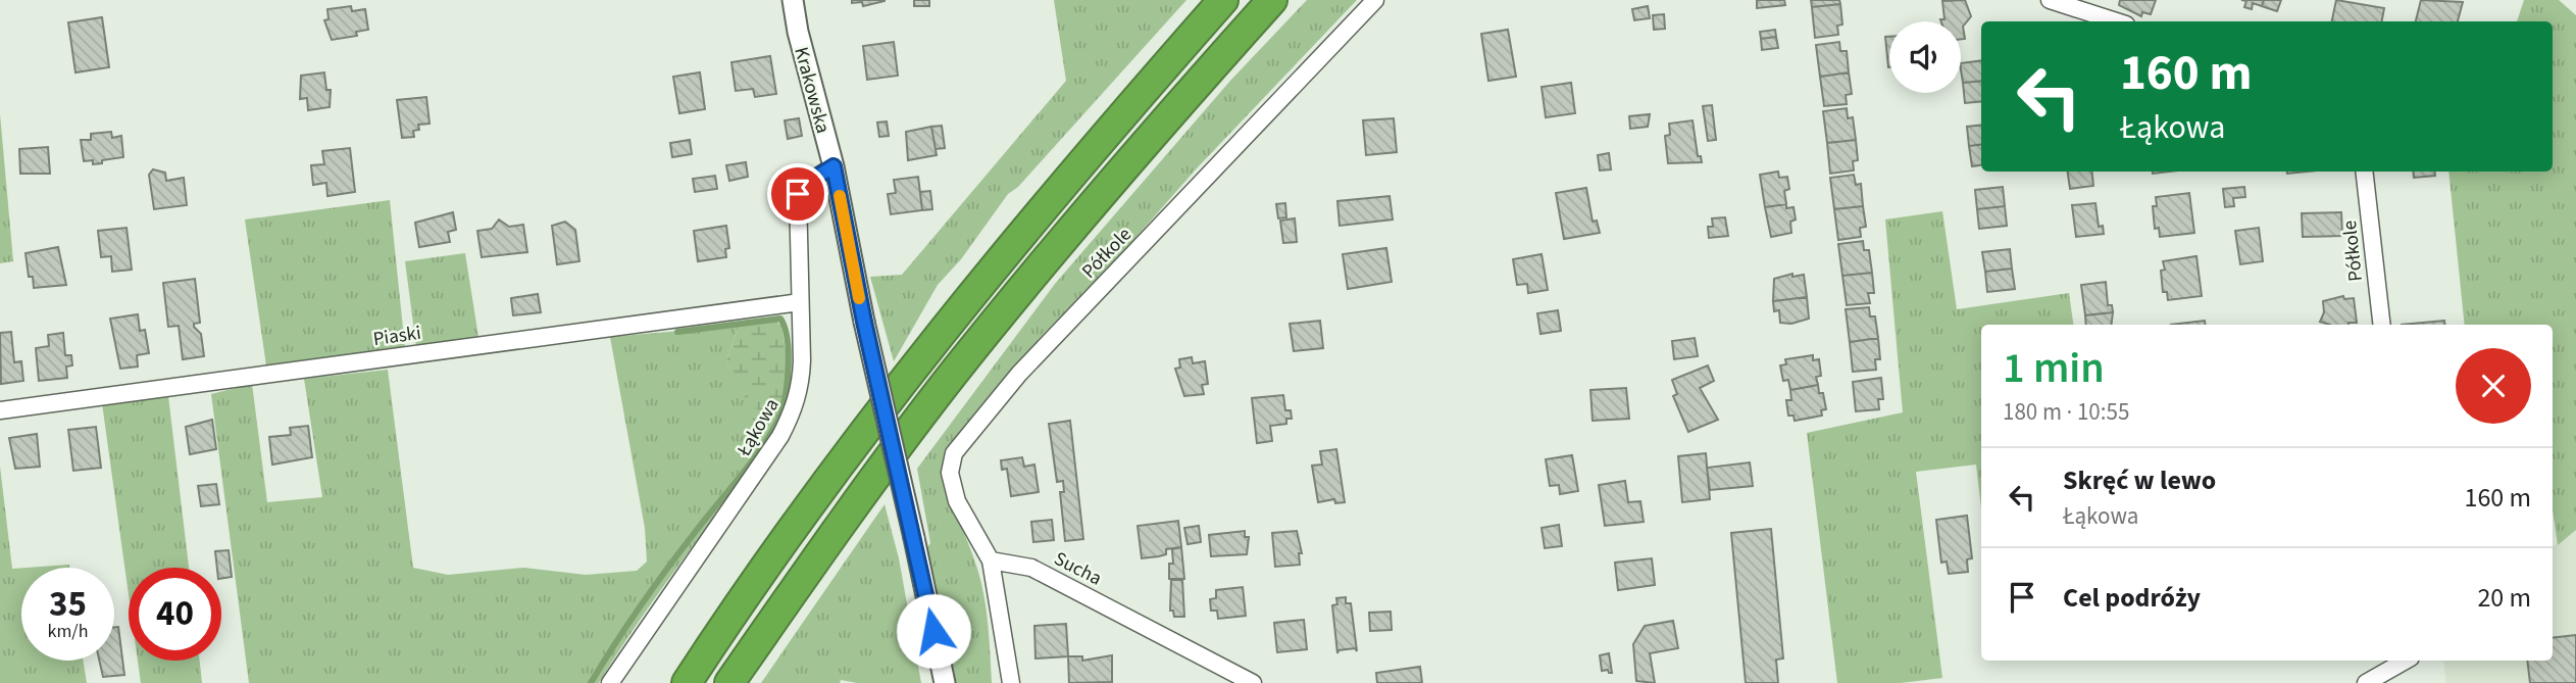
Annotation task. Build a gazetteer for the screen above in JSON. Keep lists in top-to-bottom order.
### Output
{
  "streets": {
    "street": [
      "Krakowska",
      "Półkole",
      "Piaski",
      "Łąkowa",
      "Sucha"
    ]
  },
  "crossings": [
    ["Krakowska", "Łąkowa"],
    ["Półkole", "Sucha"],
    ["Piaski", "Łąkowa"]
  ],
  "page": {
    "turn": ["160 m", "Łąkowa"],
    "heading": ["1 min", "180 m · 10:55"],
    "list": [
      {
        "name": "Skręć w lewo",
        "note": "Łąkowa",
        "value": "160 m"
      },
      {
        "name": "Cel podróży",
        "value": "20 m"
      }
    ],
    "speed": "35 km/h",
    "limit": "40"
  }
}
